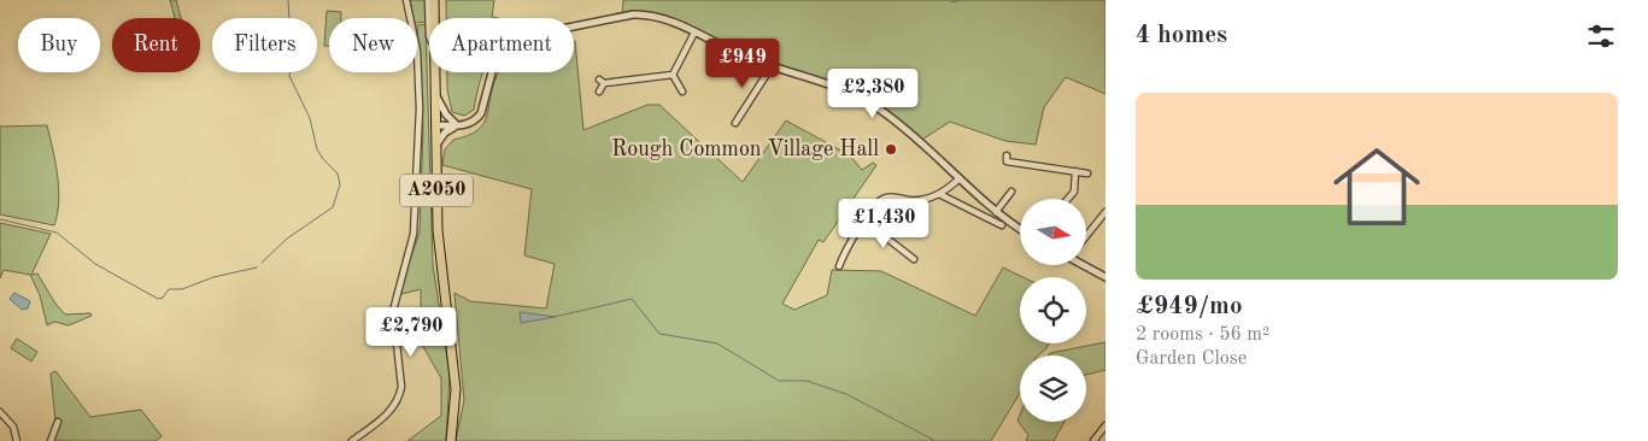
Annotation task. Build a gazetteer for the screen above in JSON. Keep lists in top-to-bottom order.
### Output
{
  "streets": {
    "main road": ["A2050"]
  },
  "places": ["Rough Common Village Hall"],
  "north": "right",
  "page": {
    "heading": "4 homes",
    "chip": [
      "Buy",
      "Rent",
      "Filters",
      "New",
      "Apartment"
    ],
    "price": [
      "£949",
      "£2,380",
      "£1,430",
      "£2,790"
    ],
    "list": [
      {
        "name": "£949/mo",
        "note": "2 rooms · 56 m² · Garden Close"
      }
    ]
  }
}
